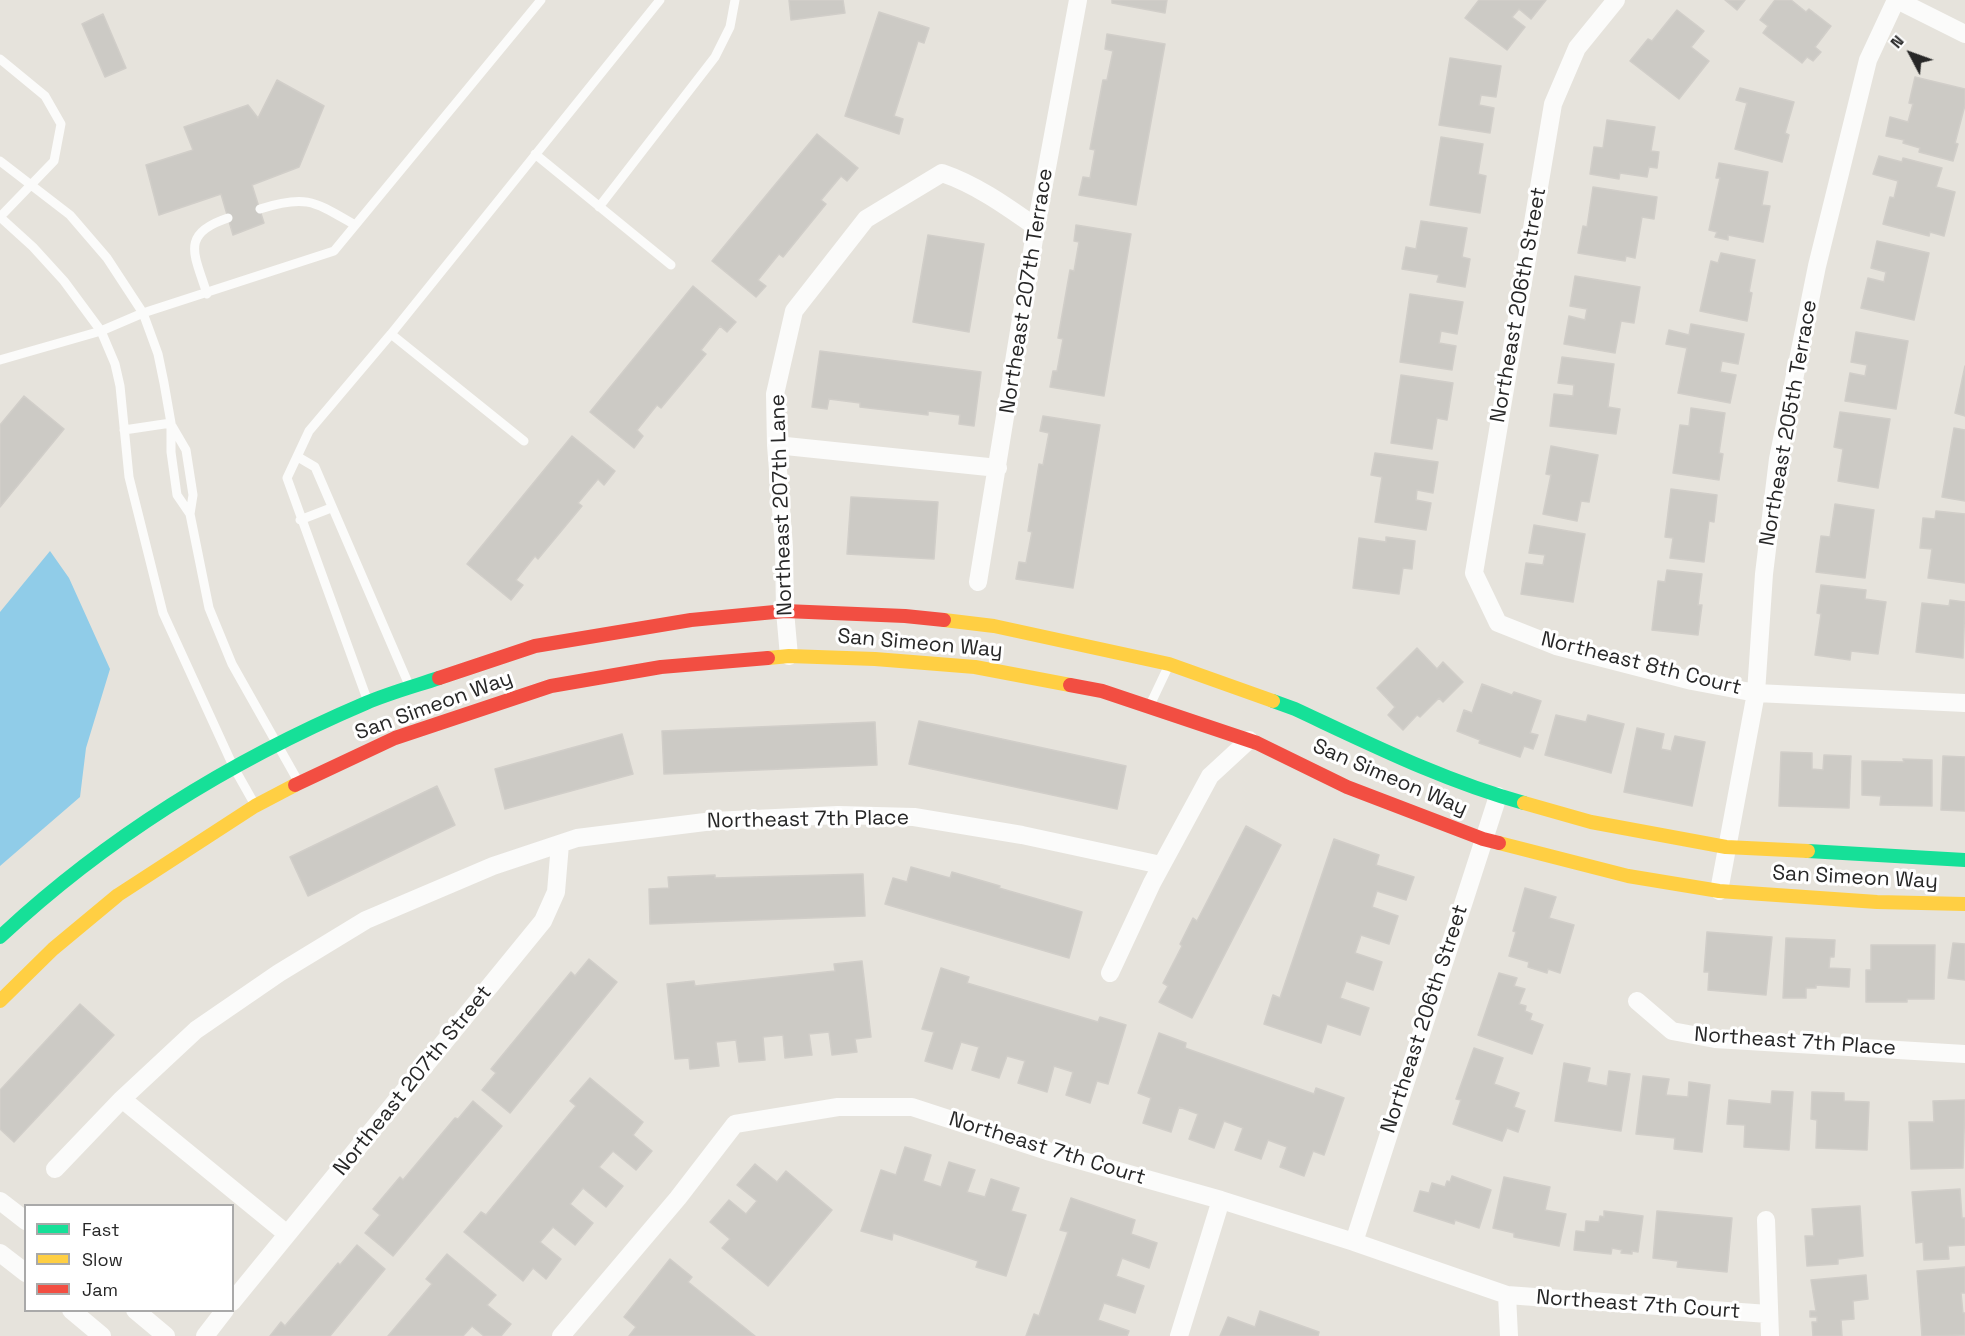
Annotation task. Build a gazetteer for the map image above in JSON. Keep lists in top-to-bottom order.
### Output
{
  "streets": {
    "street": [
      "Northeast 207th Terrace",
      "Northeast 206th Street",
      "Northeast 205th Terrace",
      "Northeast 207th Lane",
      "San Simeon Way",
      "Northeast 8th Court",
      "Northeast 7th Place",
      "Northeast 207th Street",
      "Northeast 7th Court"
    ]
  },
  "crossings": [
    ["Northeast 207th Terrace", "Northeast 207th Lane"],
    ["Northeast 206th Street", "San Simeon Way"],
    ["Northeast 206th Street", "Northeast 8th Court"],
    ["Northeast 206th Street", "Northeast 7th Court"],
    ["Northeast 205th Terrace", "San Simeon Way"],
    ["Northeast 205th Terrace", "Northeast 8th Court"],
    ["Northeast 207th Lane", "San Simeon Way"],
    ["Northeast 7th Place", "Northeast 207th Street"]
  ],
  "legend": ["Fast", "Slow", "Jam"],
  "north": "top left"
}
